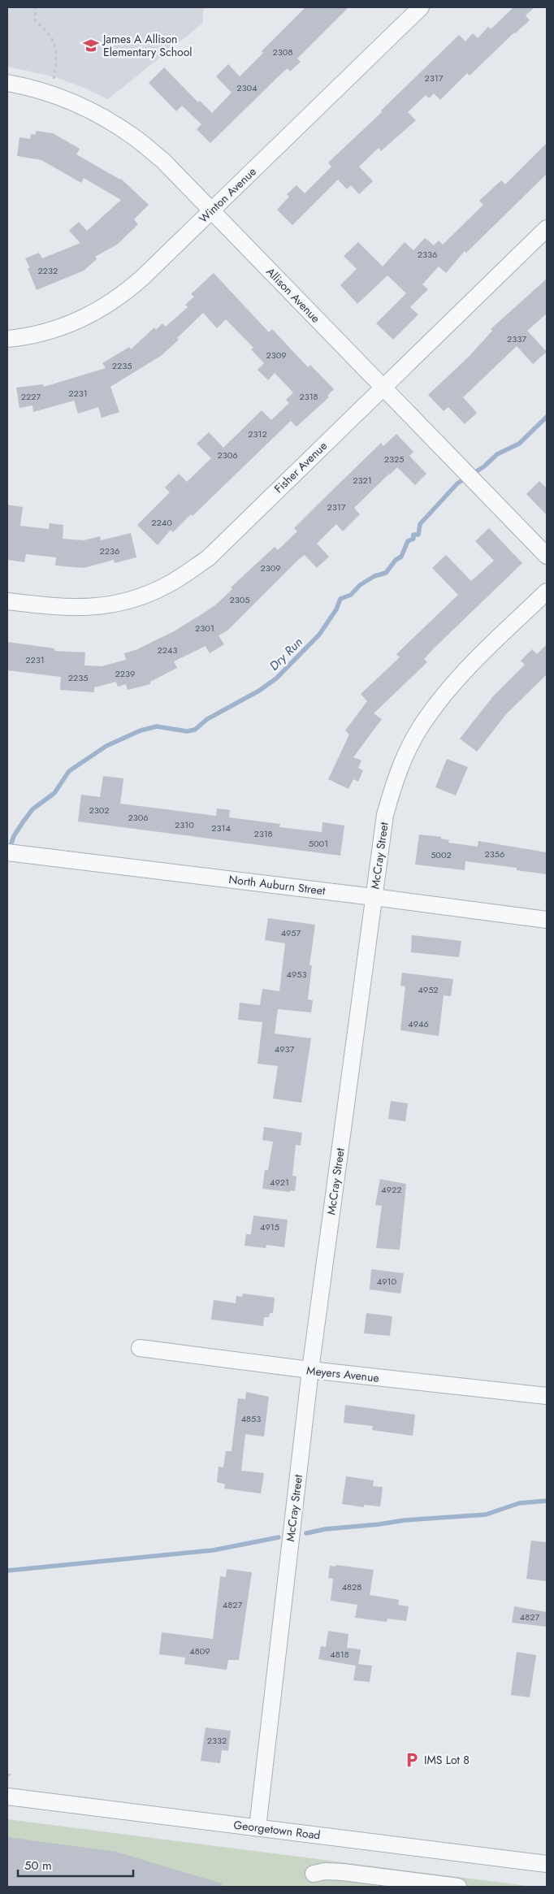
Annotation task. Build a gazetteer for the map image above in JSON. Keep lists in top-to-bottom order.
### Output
{
  "streets": {
    "street": [
      "Winton Avenue",
      "Allison Avenue",
      "Fisher Avenue",
      "McCray Street",
      "North Auburn Street",
      "Meyers Avenue",
      "Georgetown Road"
    ]
  },
  "crossings": [
    ["Winton Avenue", "Allison Avenue"],
    ["Allison Avenue", "Fisher Avenue"],
    ["McCray Street", "North Auburn Street"],
    ["McCray Street", "Meyers Avenue"],
    ["McCray Street", "Georgetown Road"]
  ],
  "water": ["Dry Run"],
  "places": {
    "school or university": ["James A Allison Elementary School"],
    "parking": ["IMS Lot 8"]
  },
  "house_numbers": [
    "2308",
    "2317",
    "2304",
    "2336",
    "2232",
    "2337",
    "2309",
    "2235",
    "2231",
    "2227",
    "2318",
    "2312",
    "2306",
    "2325",
    "2321",
    "2317",
    "2240",
    "2236",
    "2309",
    "2305",
    "2301",
    "2243",
    "2231",
    "2239",
    "2235",
    "2302",
    "2306",
    "2310",
    "2314",
    "2318",
    "5001",
    "2356",
    "5002",
    "4957",
    "4953",
    "4952",
    "4946",
    "4937",
    "4921",
    "4922",
    "4915",
    "4910",
    "4853",
    "4828",
    "4827",
    "4827",
    "4809",
    "4818",
    "2332"
  ],
  "scale_bar": "50 m"
}
